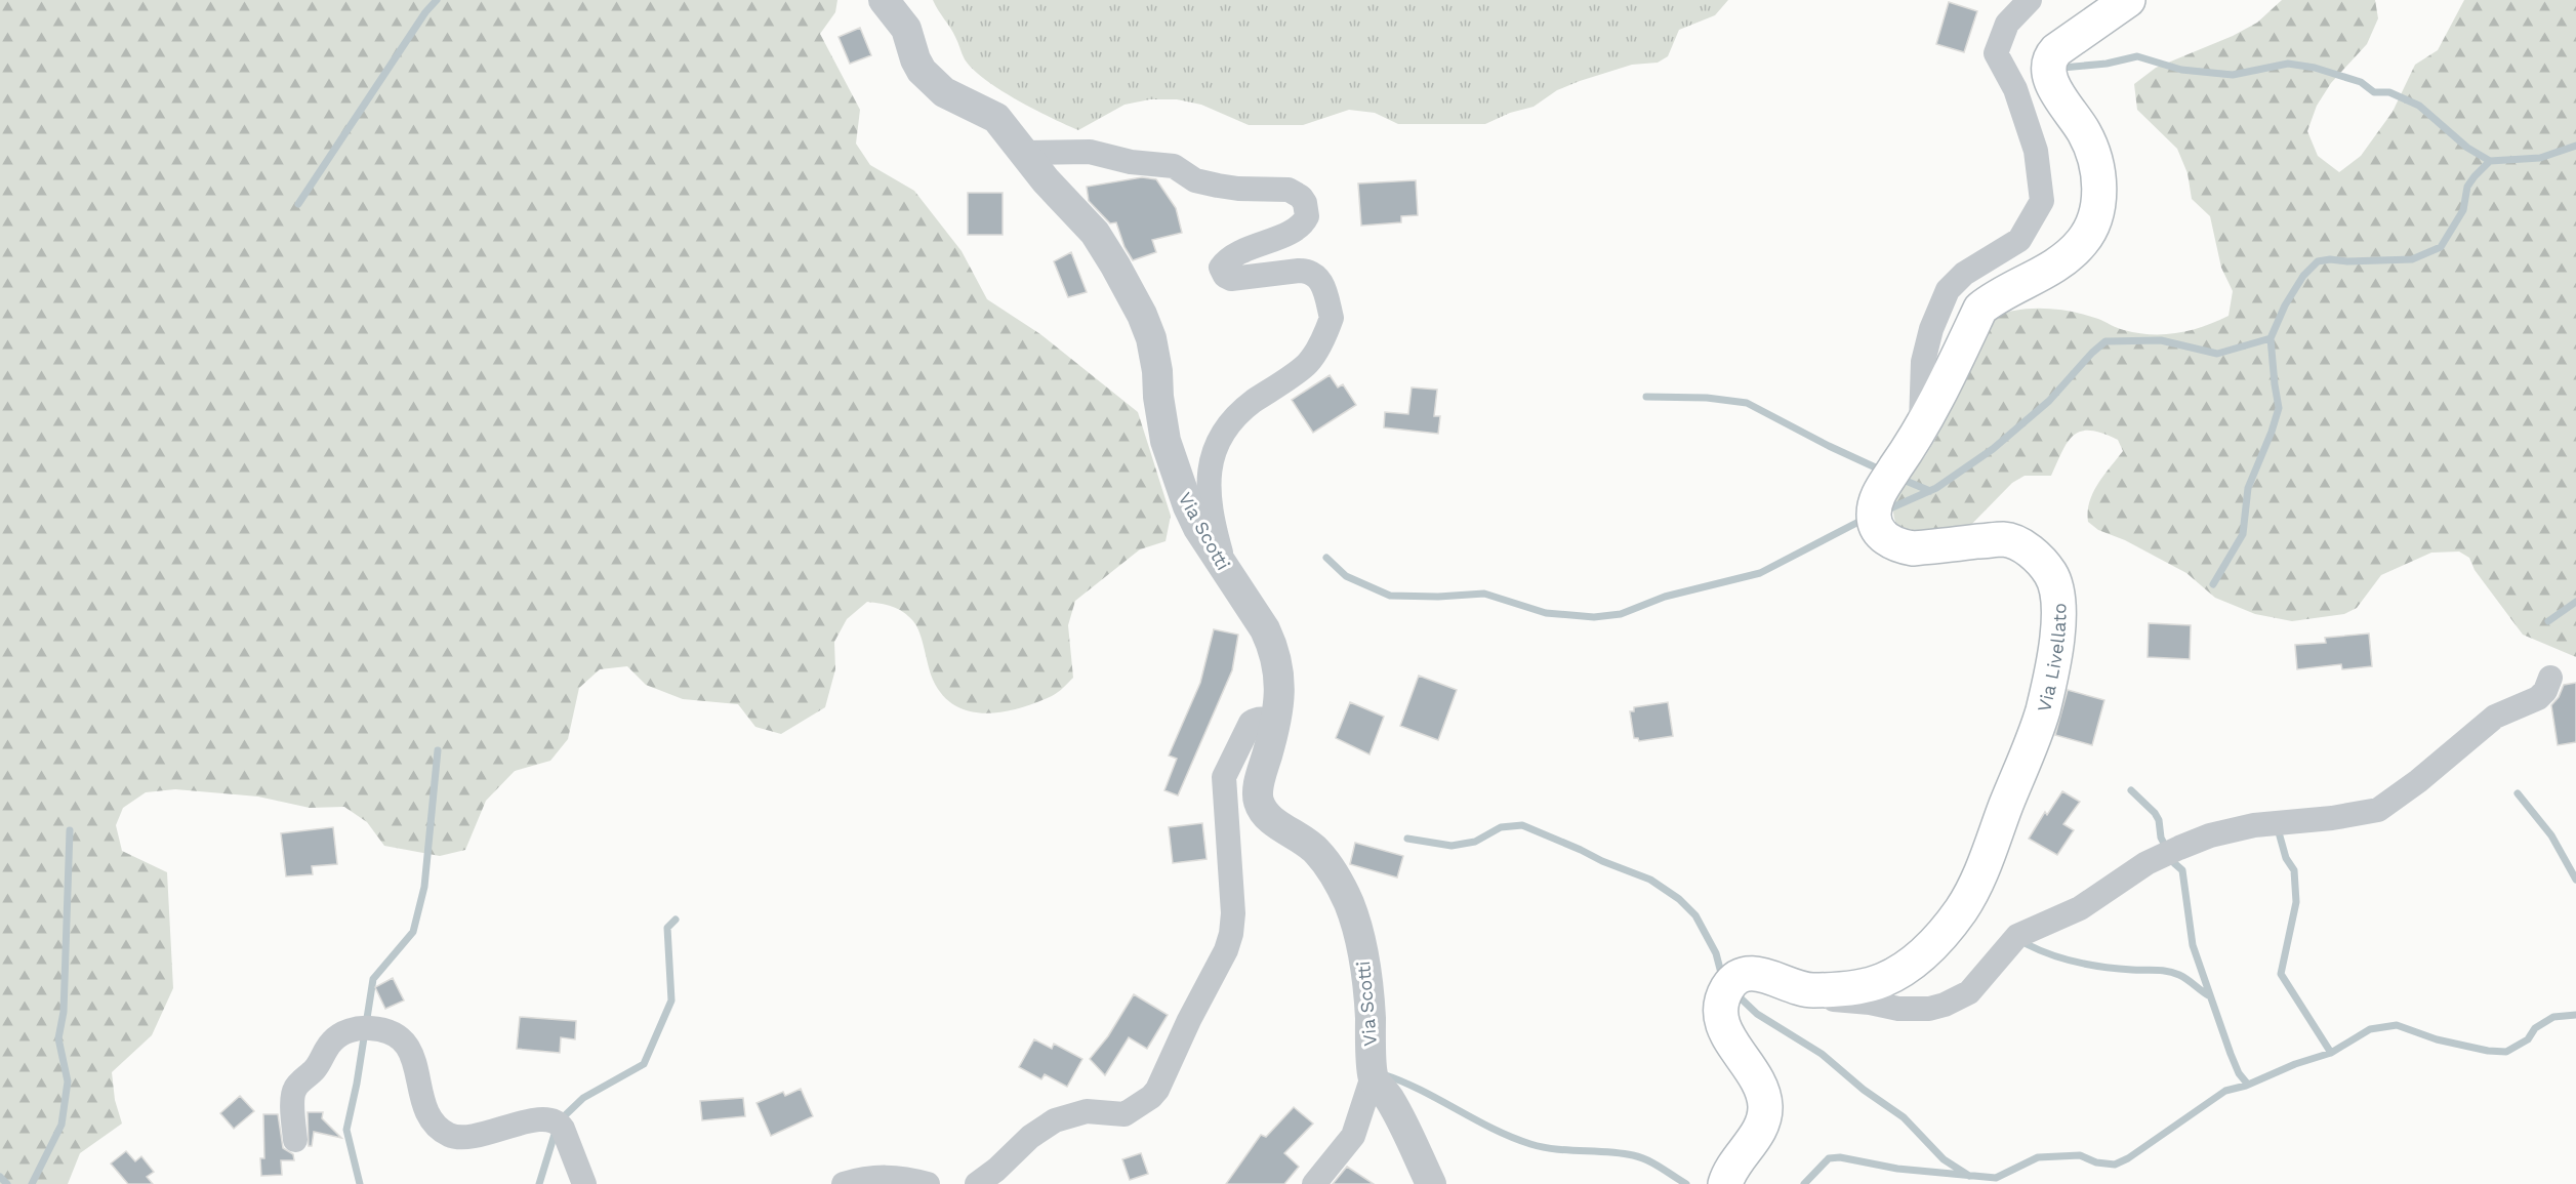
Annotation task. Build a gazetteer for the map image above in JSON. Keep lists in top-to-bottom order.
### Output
{
  "streets": {
    "main road": ["Via Livellato"],
    "street": ["Via Scotti"]
  }
}
